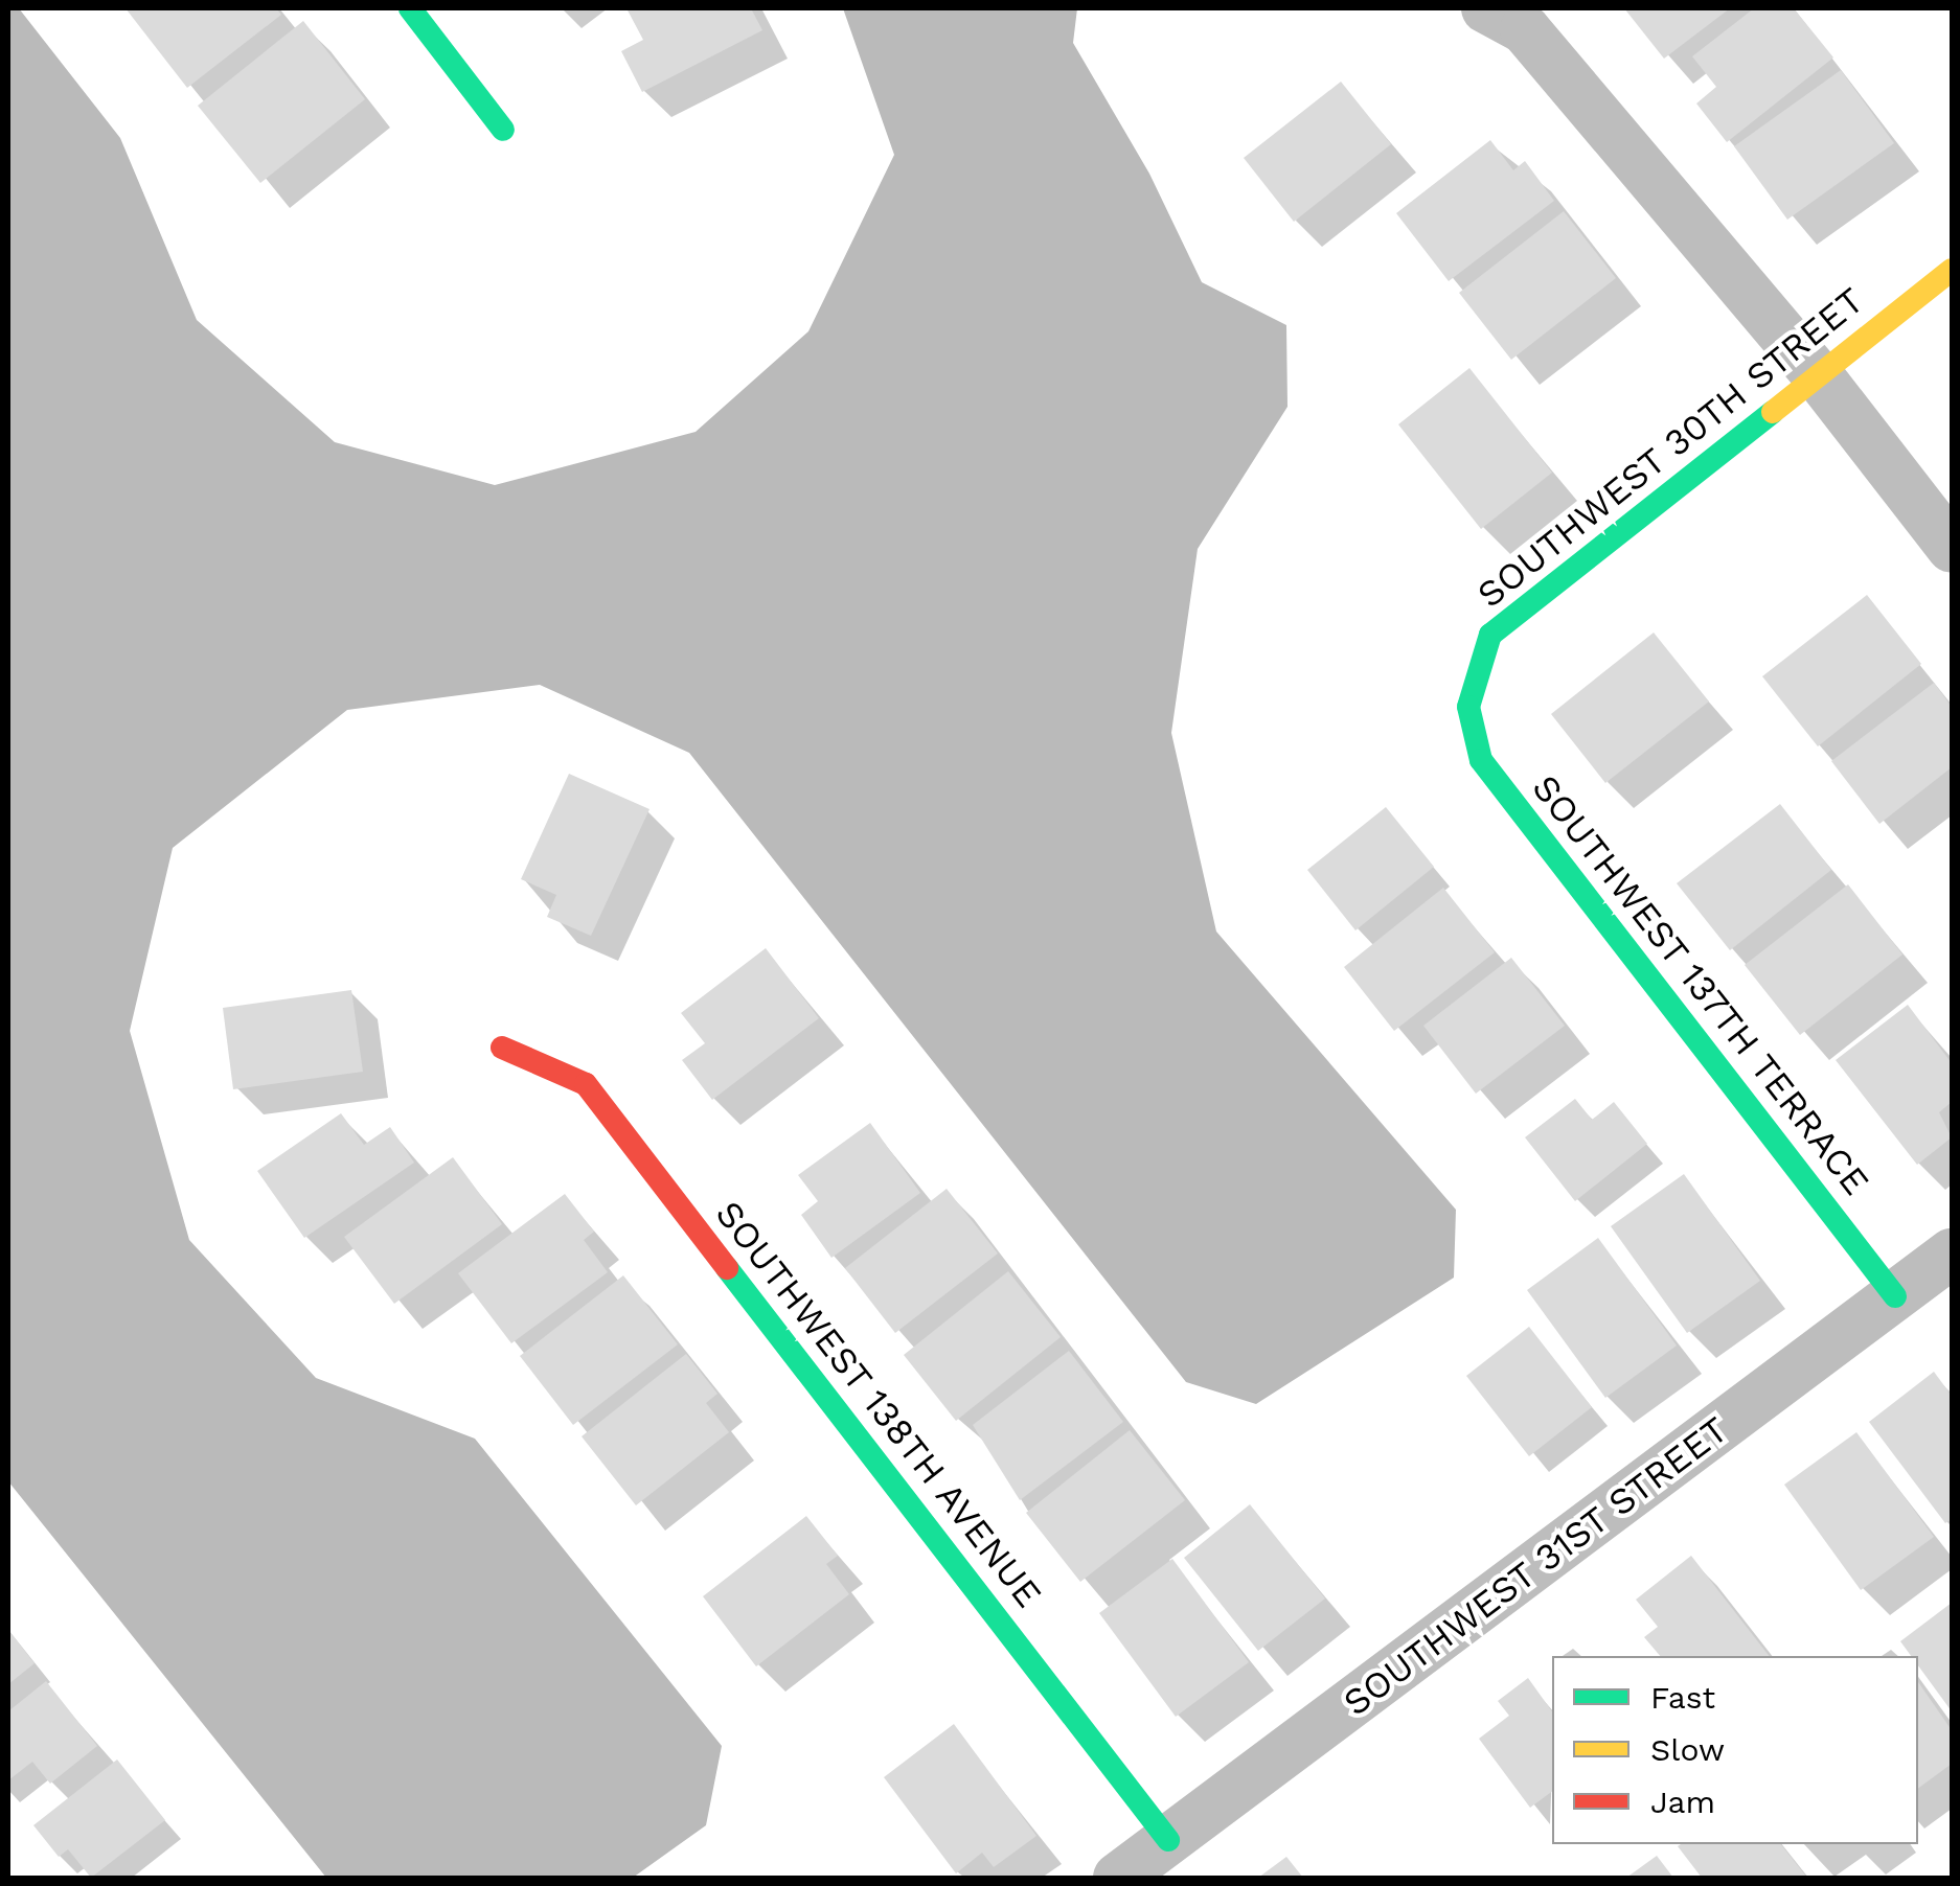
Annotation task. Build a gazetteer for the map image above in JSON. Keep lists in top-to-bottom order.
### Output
{
  "streets": {
    "street": [
      "SOUTHWEST 30TH STREET",
      "SOUTHWEST 137TH TERRACE",
      "SOUTHWEST 138TH AVENUE",
      "SOUTHWEST 31ST STREET"
    ]
  },
  "crossings": [
    ["SOUTHWEST 30TH STREET", "SOUTHWEST 137TH TERRACE"],
    ["SOUTHWEST 137TH TERRACE", "SOUTHWEST 31ST STREET"],
    ["SOUTHWEST 138TH AVENUE", "SOUTHWEST 31ST STREET"]
  ],
  "legend": ["Fast", "Slow", "Jam"]
}
